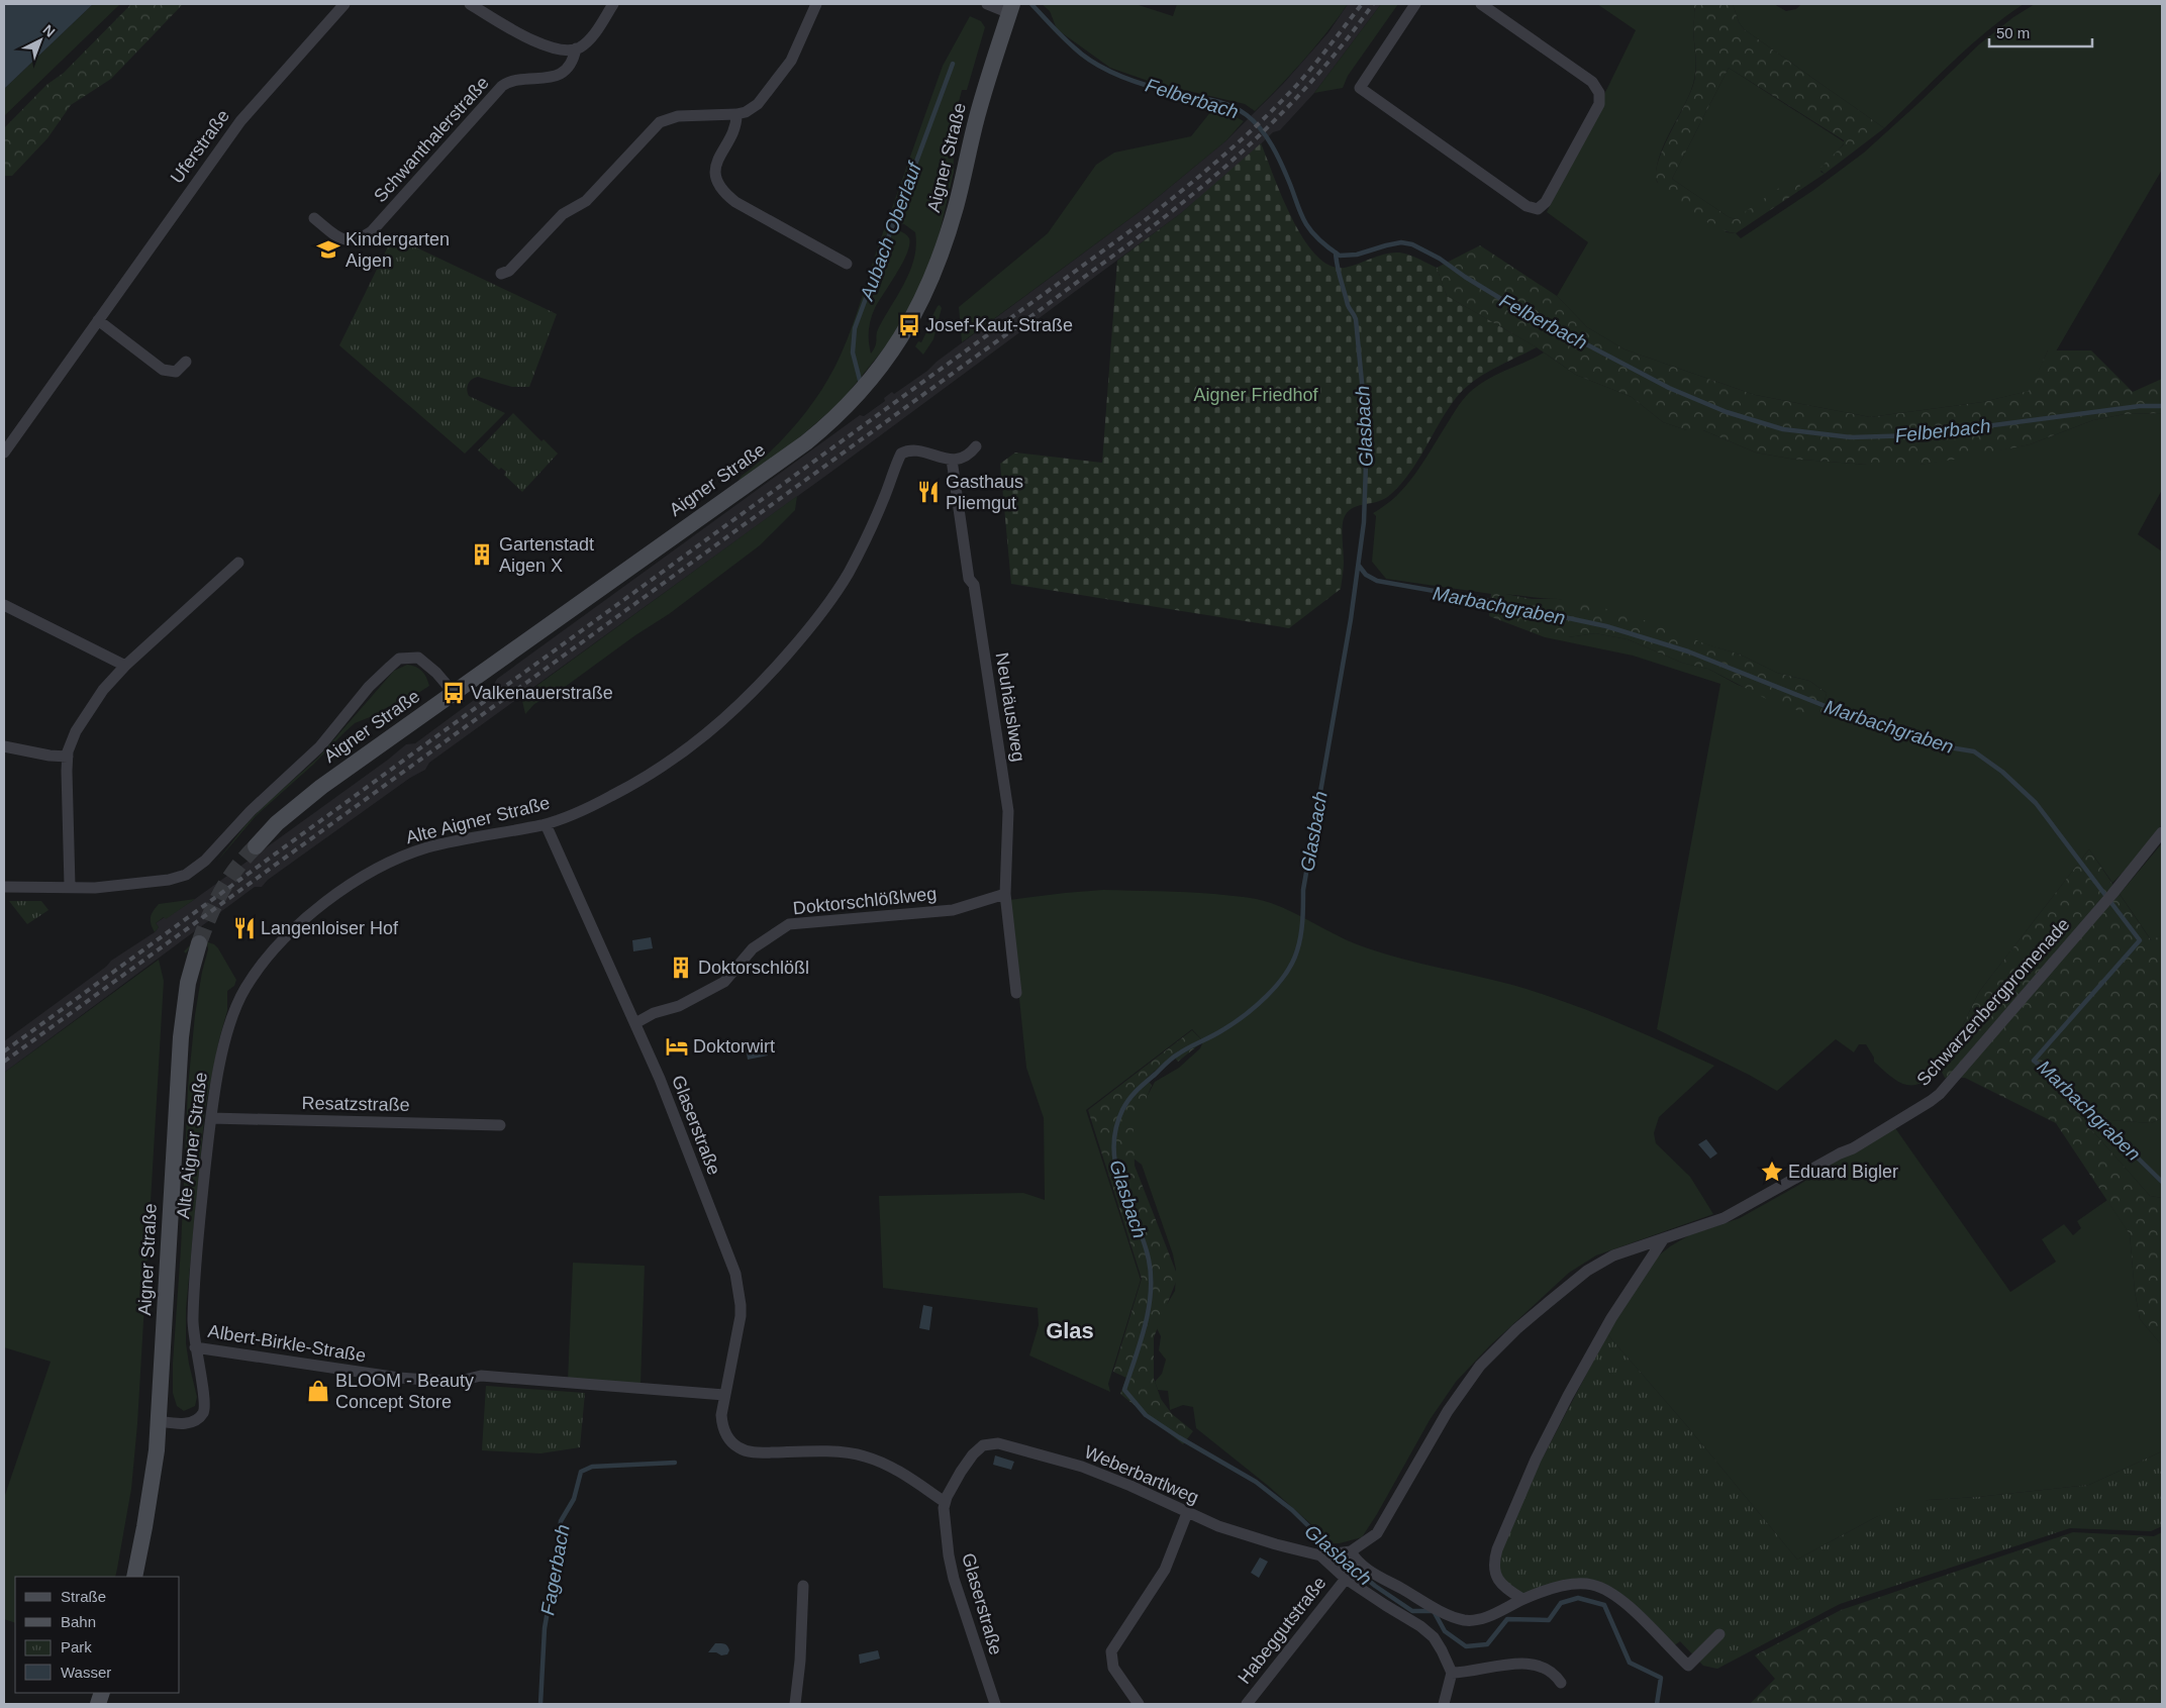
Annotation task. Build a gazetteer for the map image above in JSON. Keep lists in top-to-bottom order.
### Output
{
  "streets": {
    "main road": ["Aigner Straße"],
    "street": [
      "Schwanthalerstraße",
      "Uferstraße",
      "Neuhäuslweg",
      "Alte Aigner Straße",
      "Doktorschlößlweg",
      "Schwarzenbergpromenade",
      "Resatzstraße",
      "Glaserstraße",
      "Albert-Birkle-Straße",
      "Weberbartlweg",
      "Habeggutstraße"
    ]
  },
  "crossings": [
    ["Aigner Straße", "Alte Aigner Straße"],
    ["Neuhäuslweg", "Alte Aigner Straße"],
    ["Neuhäuslweg", "Doktorschlößlweg"],
    ["Alte Aigner Straße", "Resatzstraße"],
    ["Alte Aigner Straße", "Glaserstraße"],
    ["Alte Aigner Straße", "Albert-Birkle-Straße"],
    ["Doktorschlößlweg", "Glaserstraße"],
    ["Schwarzenbergpromenade", "Weberbartlweg"],
    ["Glaserstraße", "Albert-Birkle-Straße"],
    ["Glaserstraße", "Weberbartlweg"]
  ],
  "districts": ["Glas"],
  "water": [
    "Felberbach",
    "Aubach Oberlauf",
    "Glasbach",
    "Marbachgraben",
    "Fagerbach"
  ],
  "parks": ["Aigner Friedhof"],
  "places": {
    "school or university": ["Kindergarten Aigen"],
    "bus stop": ["Josef-Kaut-Straße", "Valkenauerstraße"],
    "restaurant": ["Gasthaus Pliemgut", "Langenloiser Hof"],
    "building": ["Gartenstadt Aigen X", "Doktorschlößl"],
    "hotel": ["Doktorwirt"],
    "place": ["Eduard Bigler"],
    "shop": ["BLOOM - Beauty Concept Store"]
  },
  "legend": [
    "Straße",
    "Bahn",
    "Park",
    "Wasser"
  ],
  "scale_bar": "50 m",
  "north": "top right"
}
